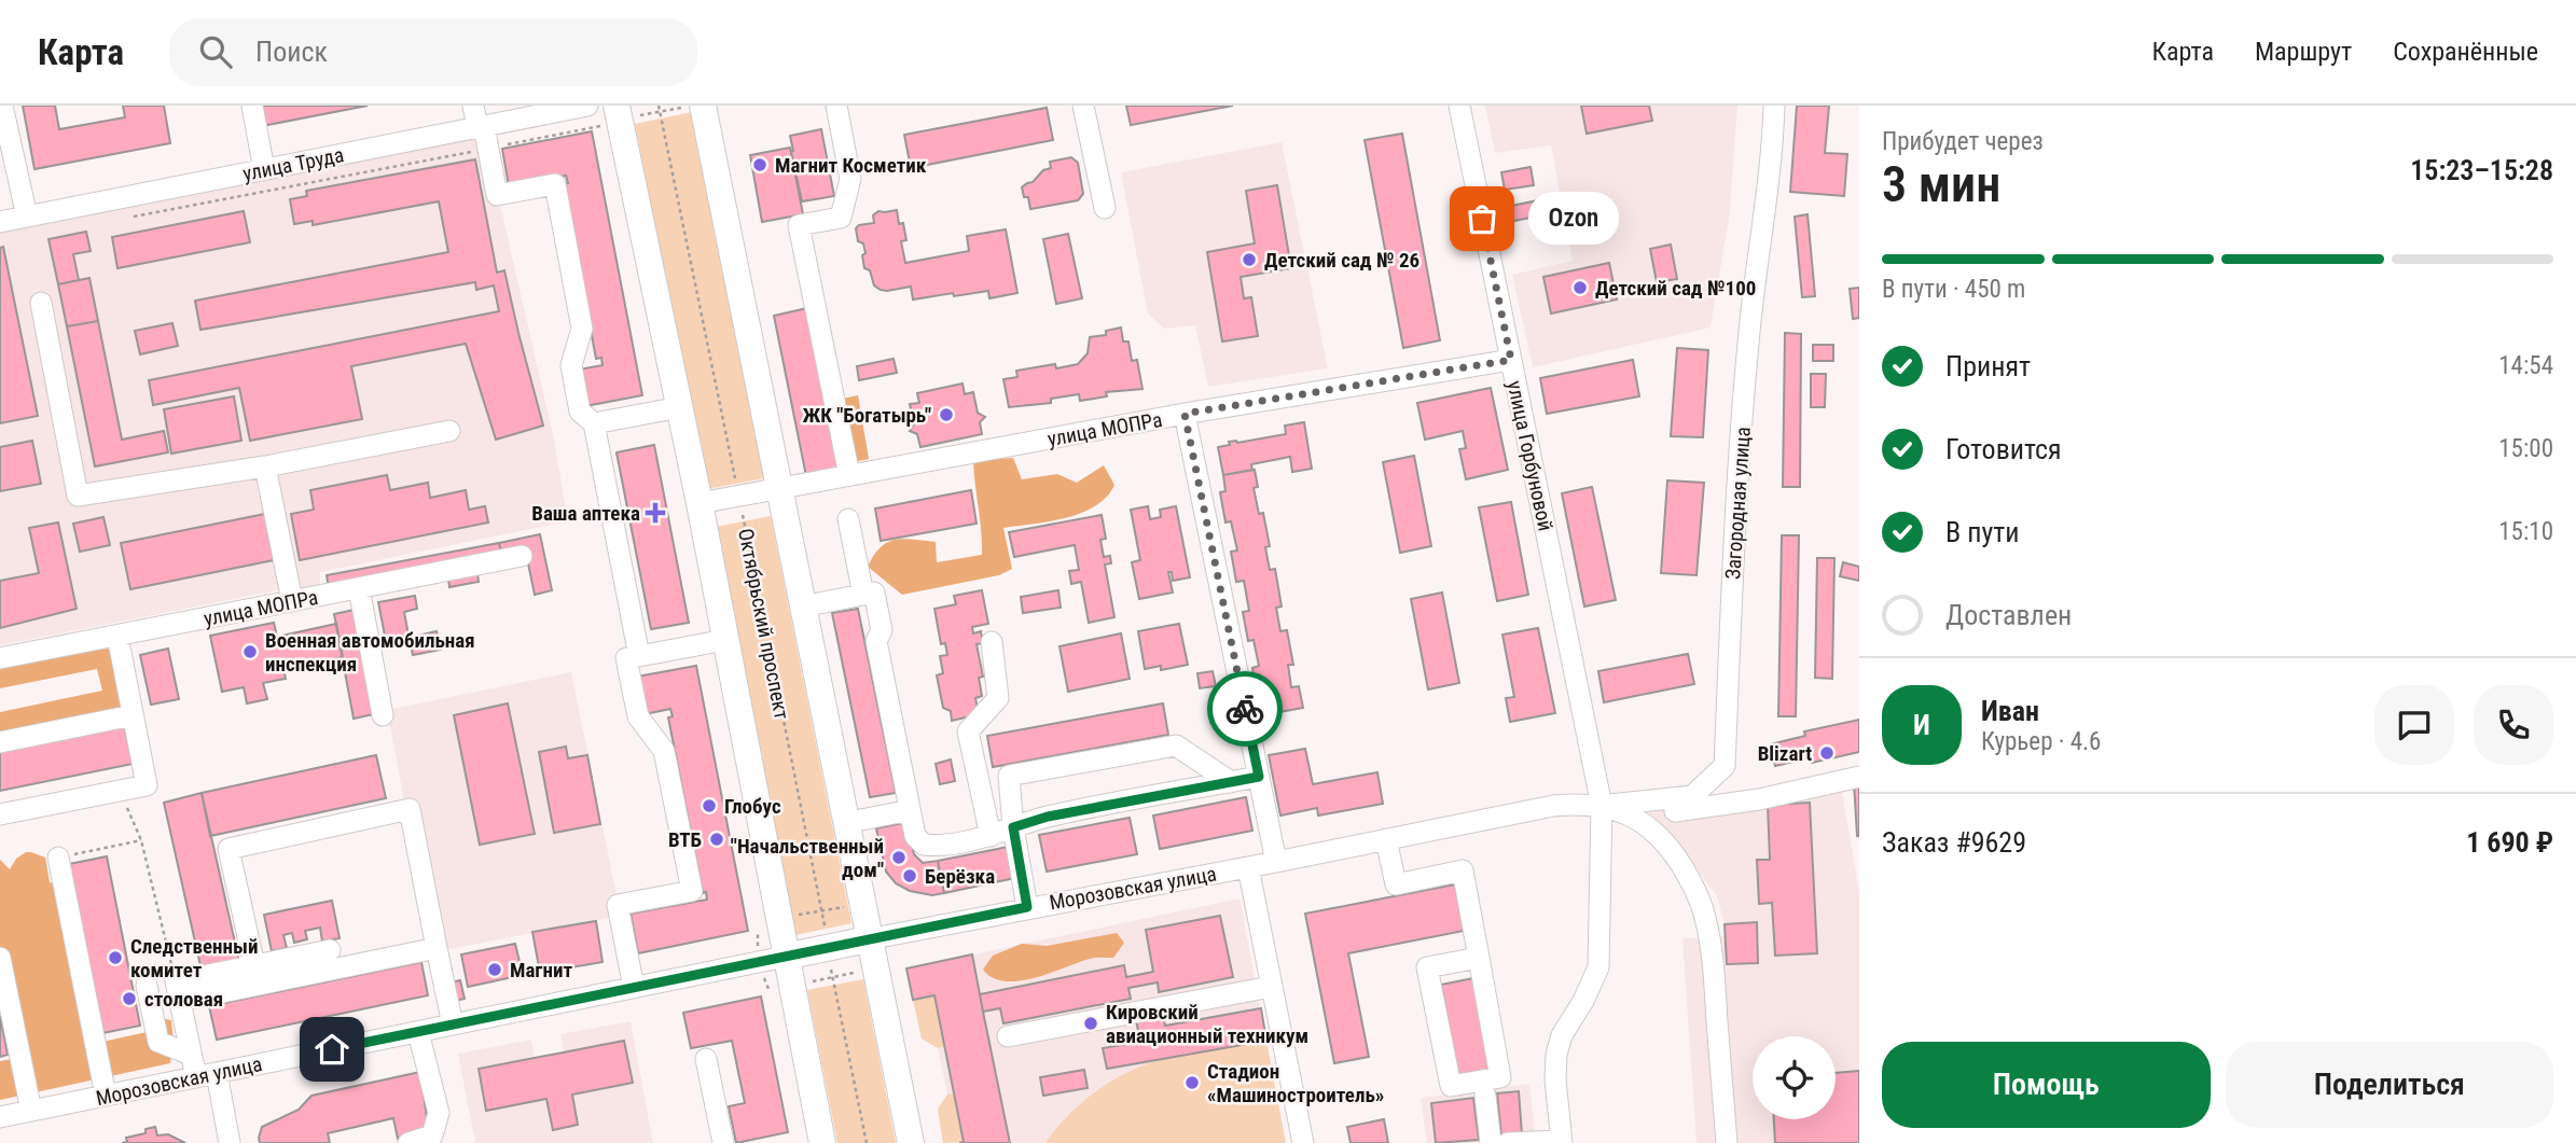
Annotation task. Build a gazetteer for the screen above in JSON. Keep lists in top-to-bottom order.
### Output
{
  "streets": {
    "main road": ["Октябрьский проспект", "Морозовская улица"],
    "street": [
      "улица Труда",
      "улица МОПРа",
      "улица Горбуновой",
      "Загородная улица"
    ]
  },
  "crossings": [
    ["улица МОПРа", "улица Горбуновой"],
    ["улица МОПРа", "Октябрьский проспект"],
    ["улица Горбуновой", "Загородная улица"],
    ["улица Горбуновой", "Морозовская улица"],
    ["Загородная улица", "Морозовская улица"],
    ["Октябрьский проспект", "Морозовская улица"]
  ],
  "places": {
    "other": [
      "Магнит Косметик",
      "Ozon",
      "Детский сад № 26",
      "Детский сад №100",
      "ЖК \"Богатырь\"",
      "Военная автомобильная инспекция",
      "Blizart",
      "Глобус",
      "ВТБ",
      "\"Начальственный дом\"",
      "Берёзка",
      "Следственный комитет",
      "Магнит",
      "столовая",
      "Кировский авиационный техникум",
      "Стадион «Машиностроитель»"
    ],
    "health": ["Ваша аптека"]
  },
  "page": {
    "header": "Карта",
    "search": "Поиск",
    "nav": ["Карта", "Маршрут", "Сохранённые"],
    "heading": ["3 мин", "Прибудет через", "15:23–15:28"],
    "panel": [
      "Иван",
      "Курьер · 4.6",
      "Заказ #9629",
      "1 690 ₽"
    ],
    "bubble": "Ozon",
    "bar": "В пути · 450 m",
    "list": [
      ["Принят", "14:54"],
      ["Готовится", "15:00"],
      ["В пути", "15:10"],
      "Доставлен"
    ],
    "round": "И",
    "buttons": ["Помощь", "Поделиться"]
  }
}
